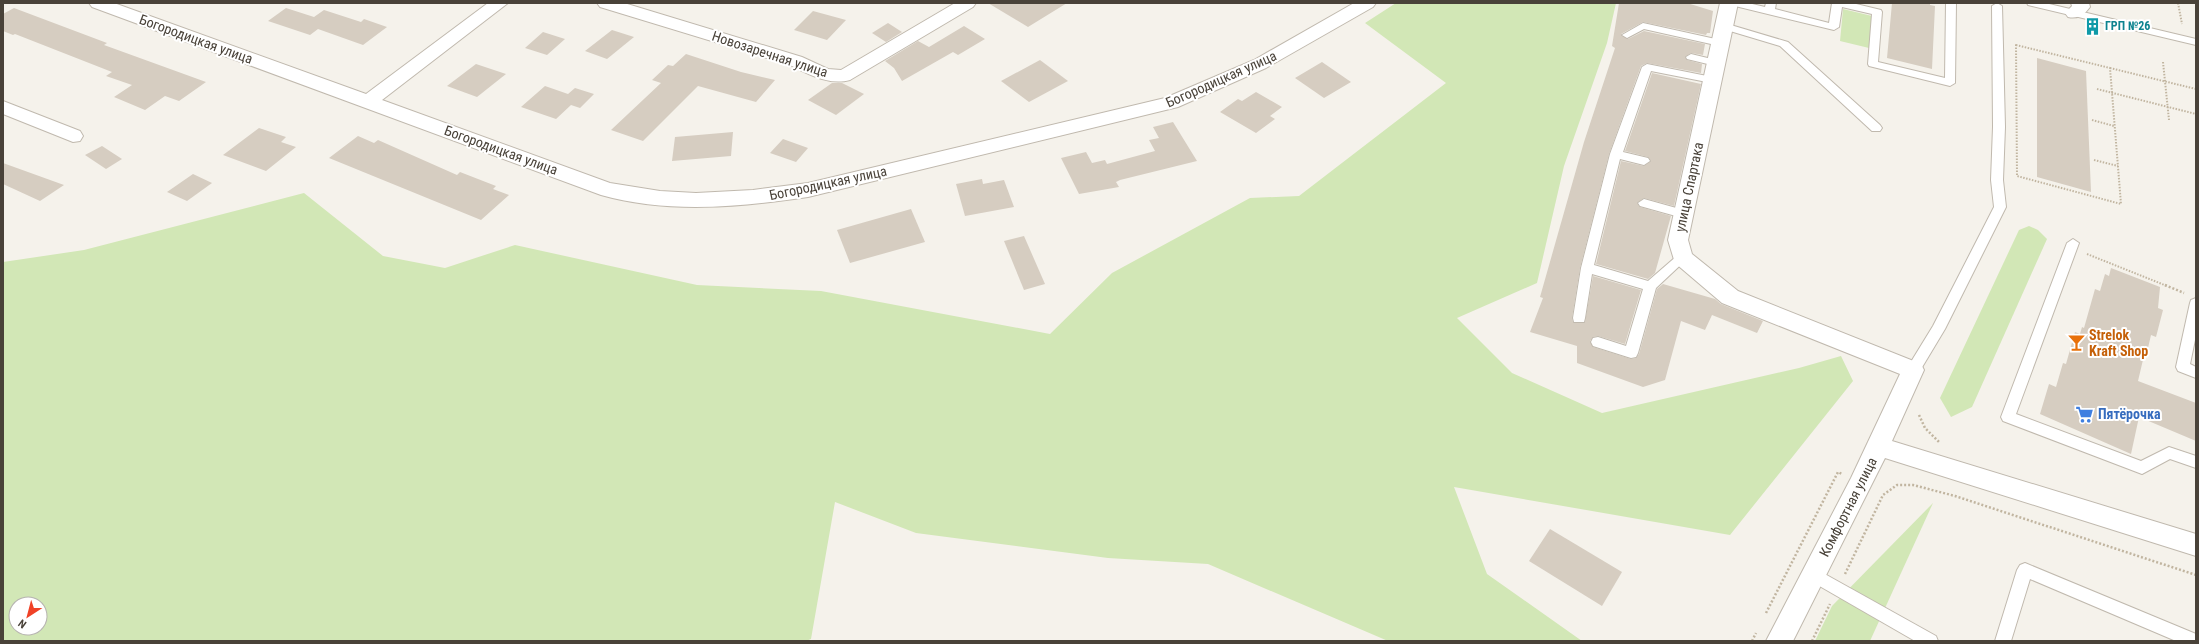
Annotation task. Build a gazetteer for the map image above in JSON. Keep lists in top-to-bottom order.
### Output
{
  "streets": {
    "street": [
      "Богородицкая улица",
      "Новозаречная улица",
      "улица Спартака",
      "Комфортная улица"
    ]
  },
  "places": {
    "building": ["ГРП №26"],
    "bar": ["Strelok Kraft Shop"],
    "supermarket": ["Пятёрочка"]
  },
  "north": "bottom left"
}
